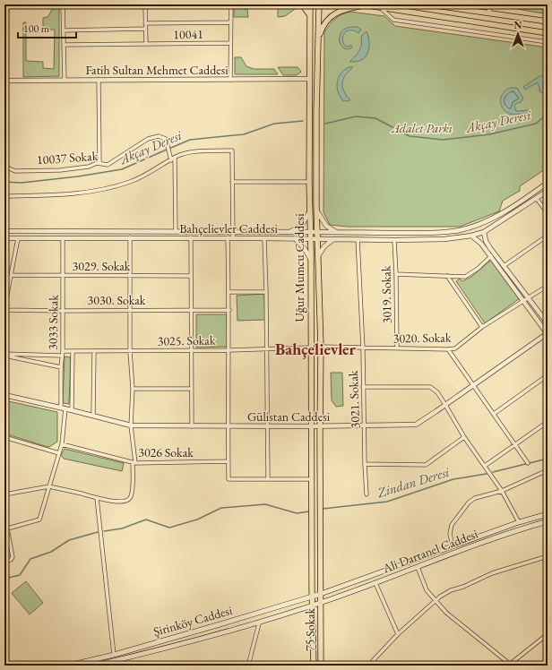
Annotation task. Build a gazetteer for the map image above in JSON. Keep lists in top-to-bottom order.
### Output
{
  "streets": {
    "main road": [
      "Uğur Mumcu Caddesi",
      "Ali Dartanel Caddesi",
      "Şirinköy Caddesi",
      "75 Sokak"
    ],
    "street": [
      "10041",
      "Fatih Sultan Mehmet Caddesi",
      "10037 Sokak",
      "Bahçelievler Caddesi",
      "3029. Sokak",
      "3019. Sokak",
      "3030. Sokak",
      "3033 Sokak",
      "3020. Sokak",
      "3025. Sokak",
      "3021. Sokak",
      "Gülistan Caddesi",
      "3026 Sokak"
    ]
  },
  "crossings": [
    ["Fatih Sultan Mehmet Caddesi", "Uğur Mumcu Caddesi"],
    ["Bahçelievler Caddesi", "Uğur Mumcu Caddesi"],
    ["Bahçelievler Caddesi", "3019. Sokak"],
    ["Bahçelievler Caddesi", "3033 Sokak"],
    ["Bahçelievler Caddesi", "3021. Sokak"],
    ["3029. Sokak", "3033 Sokak"],
    ["Uğur Mumcu Caddesi", "3020. Sokak"],
    ["Uğur Mumcu Caddesi", "3025. Sokak"],
    ["Uğur Mumcu Caddesi", "Gülistan Caddesi"],
    ["Uğur Mumcu Caddesi", "Ali Dartanel Caddesi"],
    ["Uğur Mumcu Caddesi", "Şirinköy Caddesi"],
    ["Uğur Mumcu Caddesi", "75 Sokak"],
    ["3019. Sokak", "3020. Sokak"],
    ["3030. Sokak", "3033 Sokak"],
    ["3033 Sokak", "3025. Sokak"],
    ["3033 Sokak", "Gülistan Caddesi"],
    ["3033 Sokak", "3026 Sokak"],
    ["3020. Sokak", "3021. Sokak"],
    ["3021. Sokak", "Gülistan Caddesi"],
    ["Ali Dartanel Caddesi", "Şirinköy Caddesi"],
    ["Ali Dartanel Caddesi", "75 Sokak"],
    ["Şirinköy Caddesi", "75 Sokak"]
  ],
  "districts": ["Bahçelievler"],
  "water": ["Akçay Deresi", "Zindan Deresi"],
  "parks": ["Adalet Parkı"],
  "scale_bar": "100 m",
  "north": "top"
}
